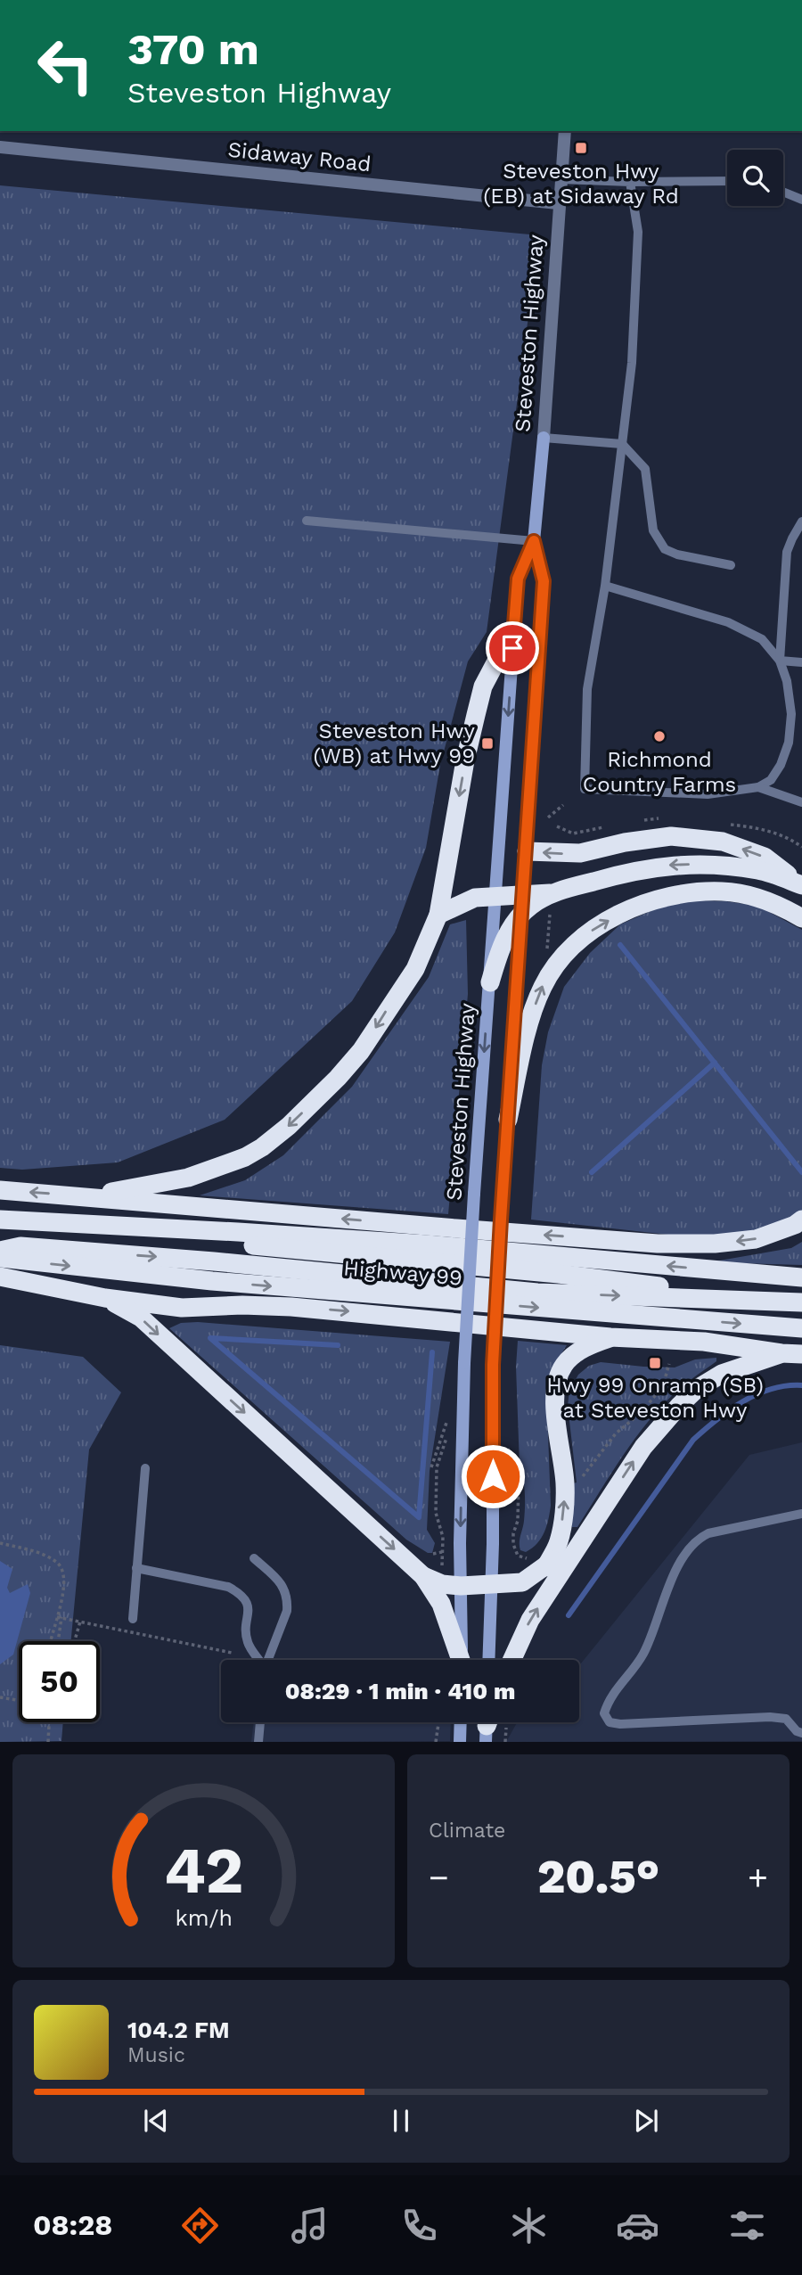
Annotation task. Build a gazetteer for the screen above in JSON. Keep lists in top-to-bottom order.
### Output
{
  "streets": {
    "highway": ["Highway 99"],
    "main road": ["Steveston Highway"],
    "street": ["Sidaway Road"]
  },
  "crossings": [
    ["Sidaway Road", "Steveston Highway"]
  ],
  "places": {
    "transit": ["Steveston Hwy (EB) at Sidaway Rd", "Steveston Hwy (WB) at Hwy 99", "Hwy 99 Onramp (SB) at Steveston Hwy"],
    "other": ["Richmond Country Farms"]
  },
  "page": {
    "turn": ["370 m", "Steveston Highway"],
    "limit": "50",
    "trip": "08:29 · 1 min · 410 m",
    "tile": "Climate",
    "heat": ["−", "20.5°", "+"],
    "song": ["104.2 FM", "Music"],
    "tabs": "08:28",
    "gauge": ["42", "km/h"]
  }
}
